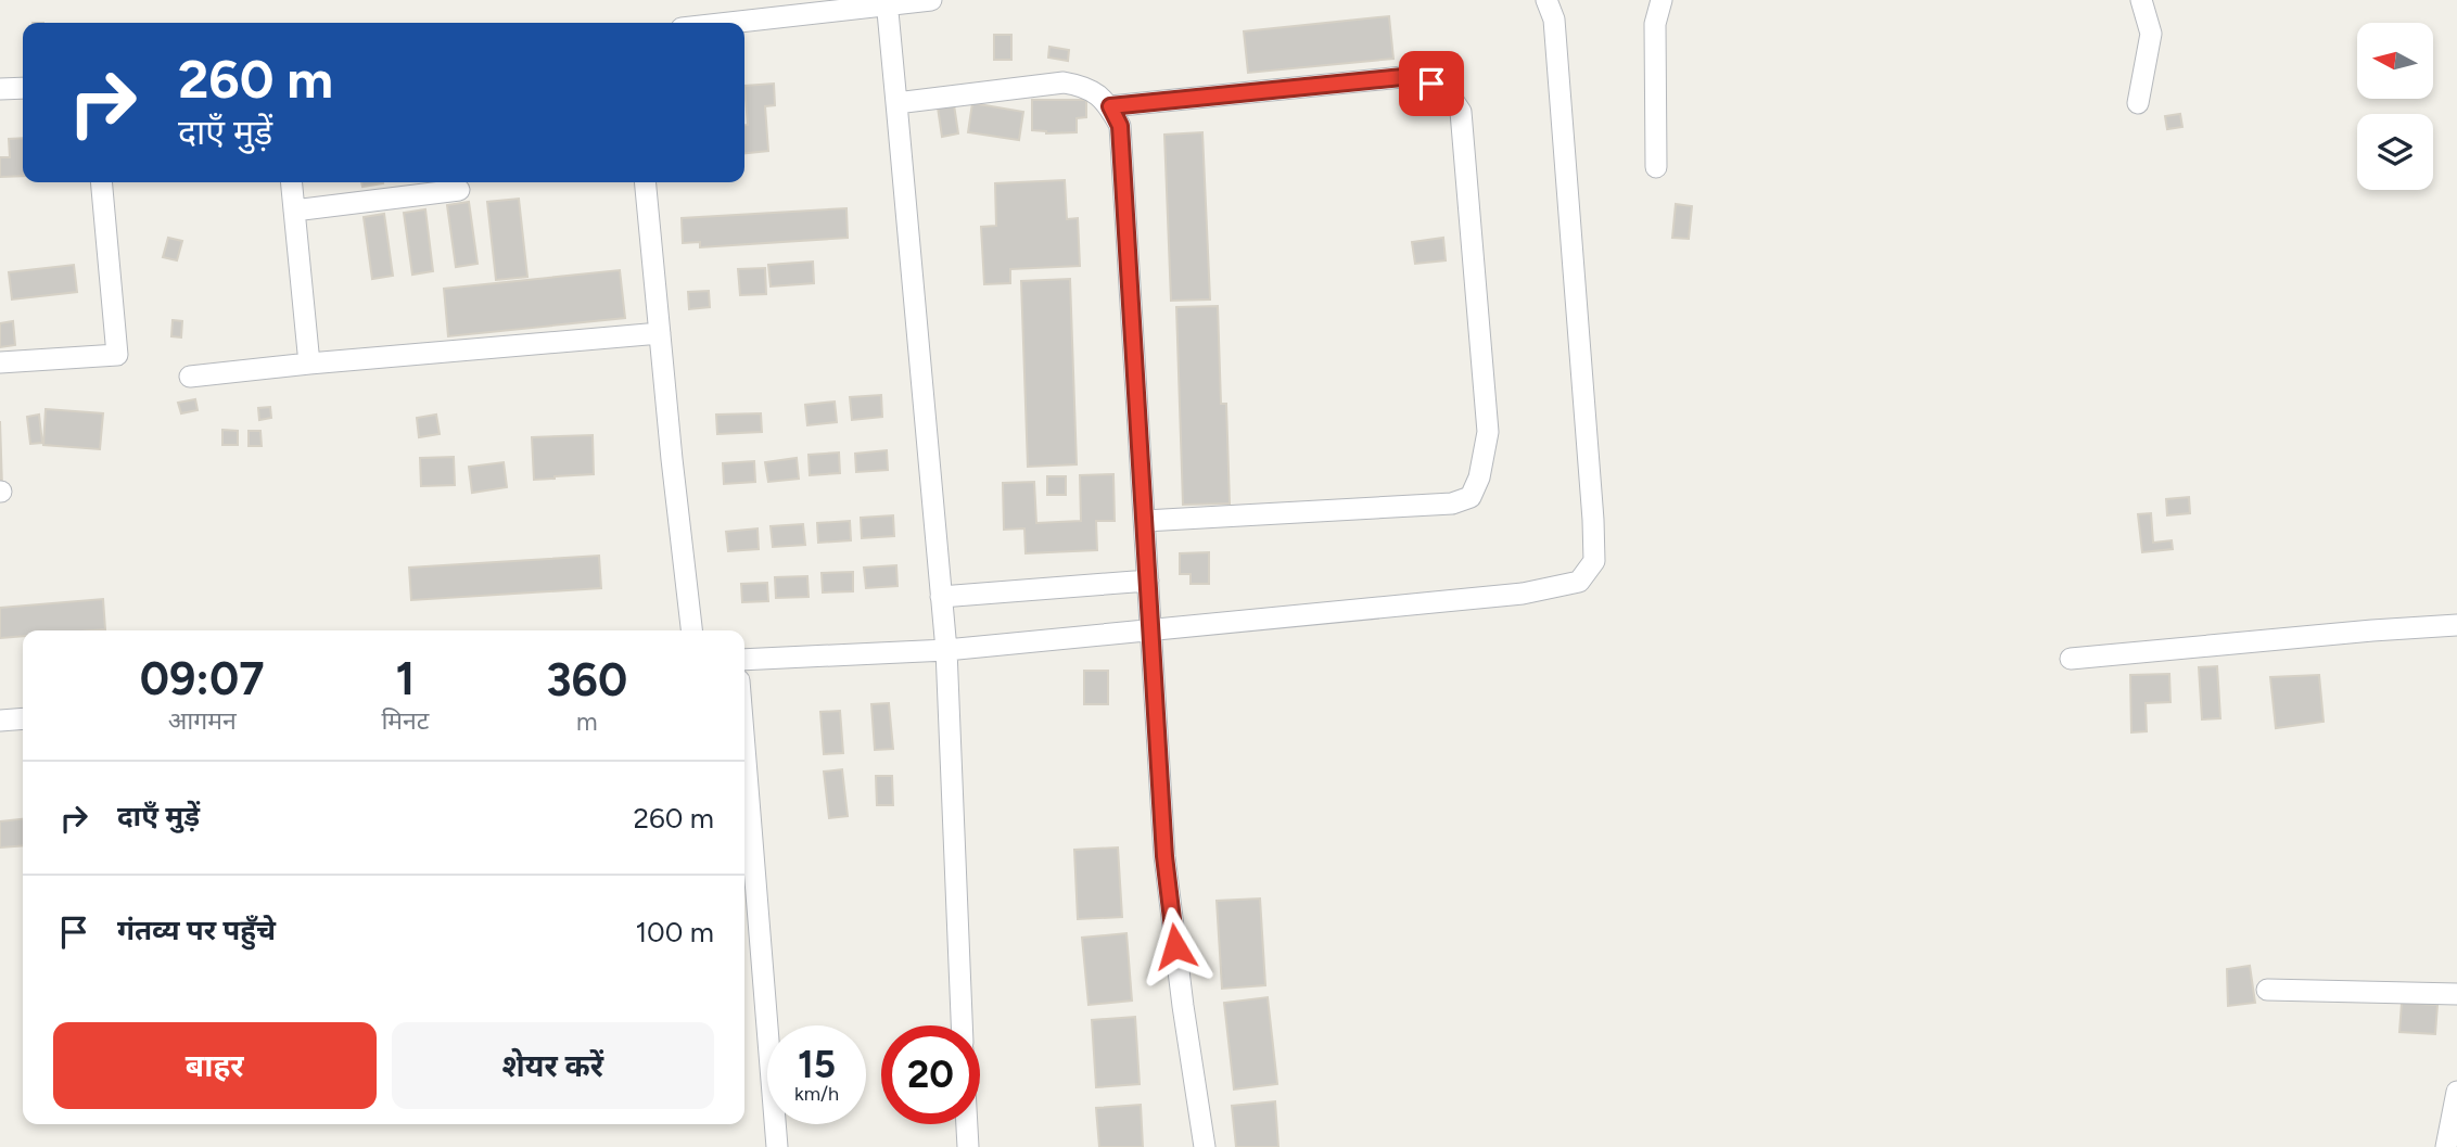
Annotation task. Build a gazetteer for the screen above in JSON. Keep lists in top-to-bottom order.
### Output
{
  "north": "left",
  "page": {
    "turn": ["260 m", "दाएँ मुड़ें"],
    "eta": [
      "09:07",
      "आगमन",
      "1",
      "मिनट",
      "360",
      "m"
    ],
    "list": [
      {
        "name": "दाएँ मुड़ें",
        "value": "260 m"
      },
      {
        "name": "गंतव्य पर पहुँचे",
        "value": "100 m"
      }
    ],
    "buttons": ["बाहर", "शेयर करें"],
    "speed": "15 km/h",
    "limit": "20"
  }
}
